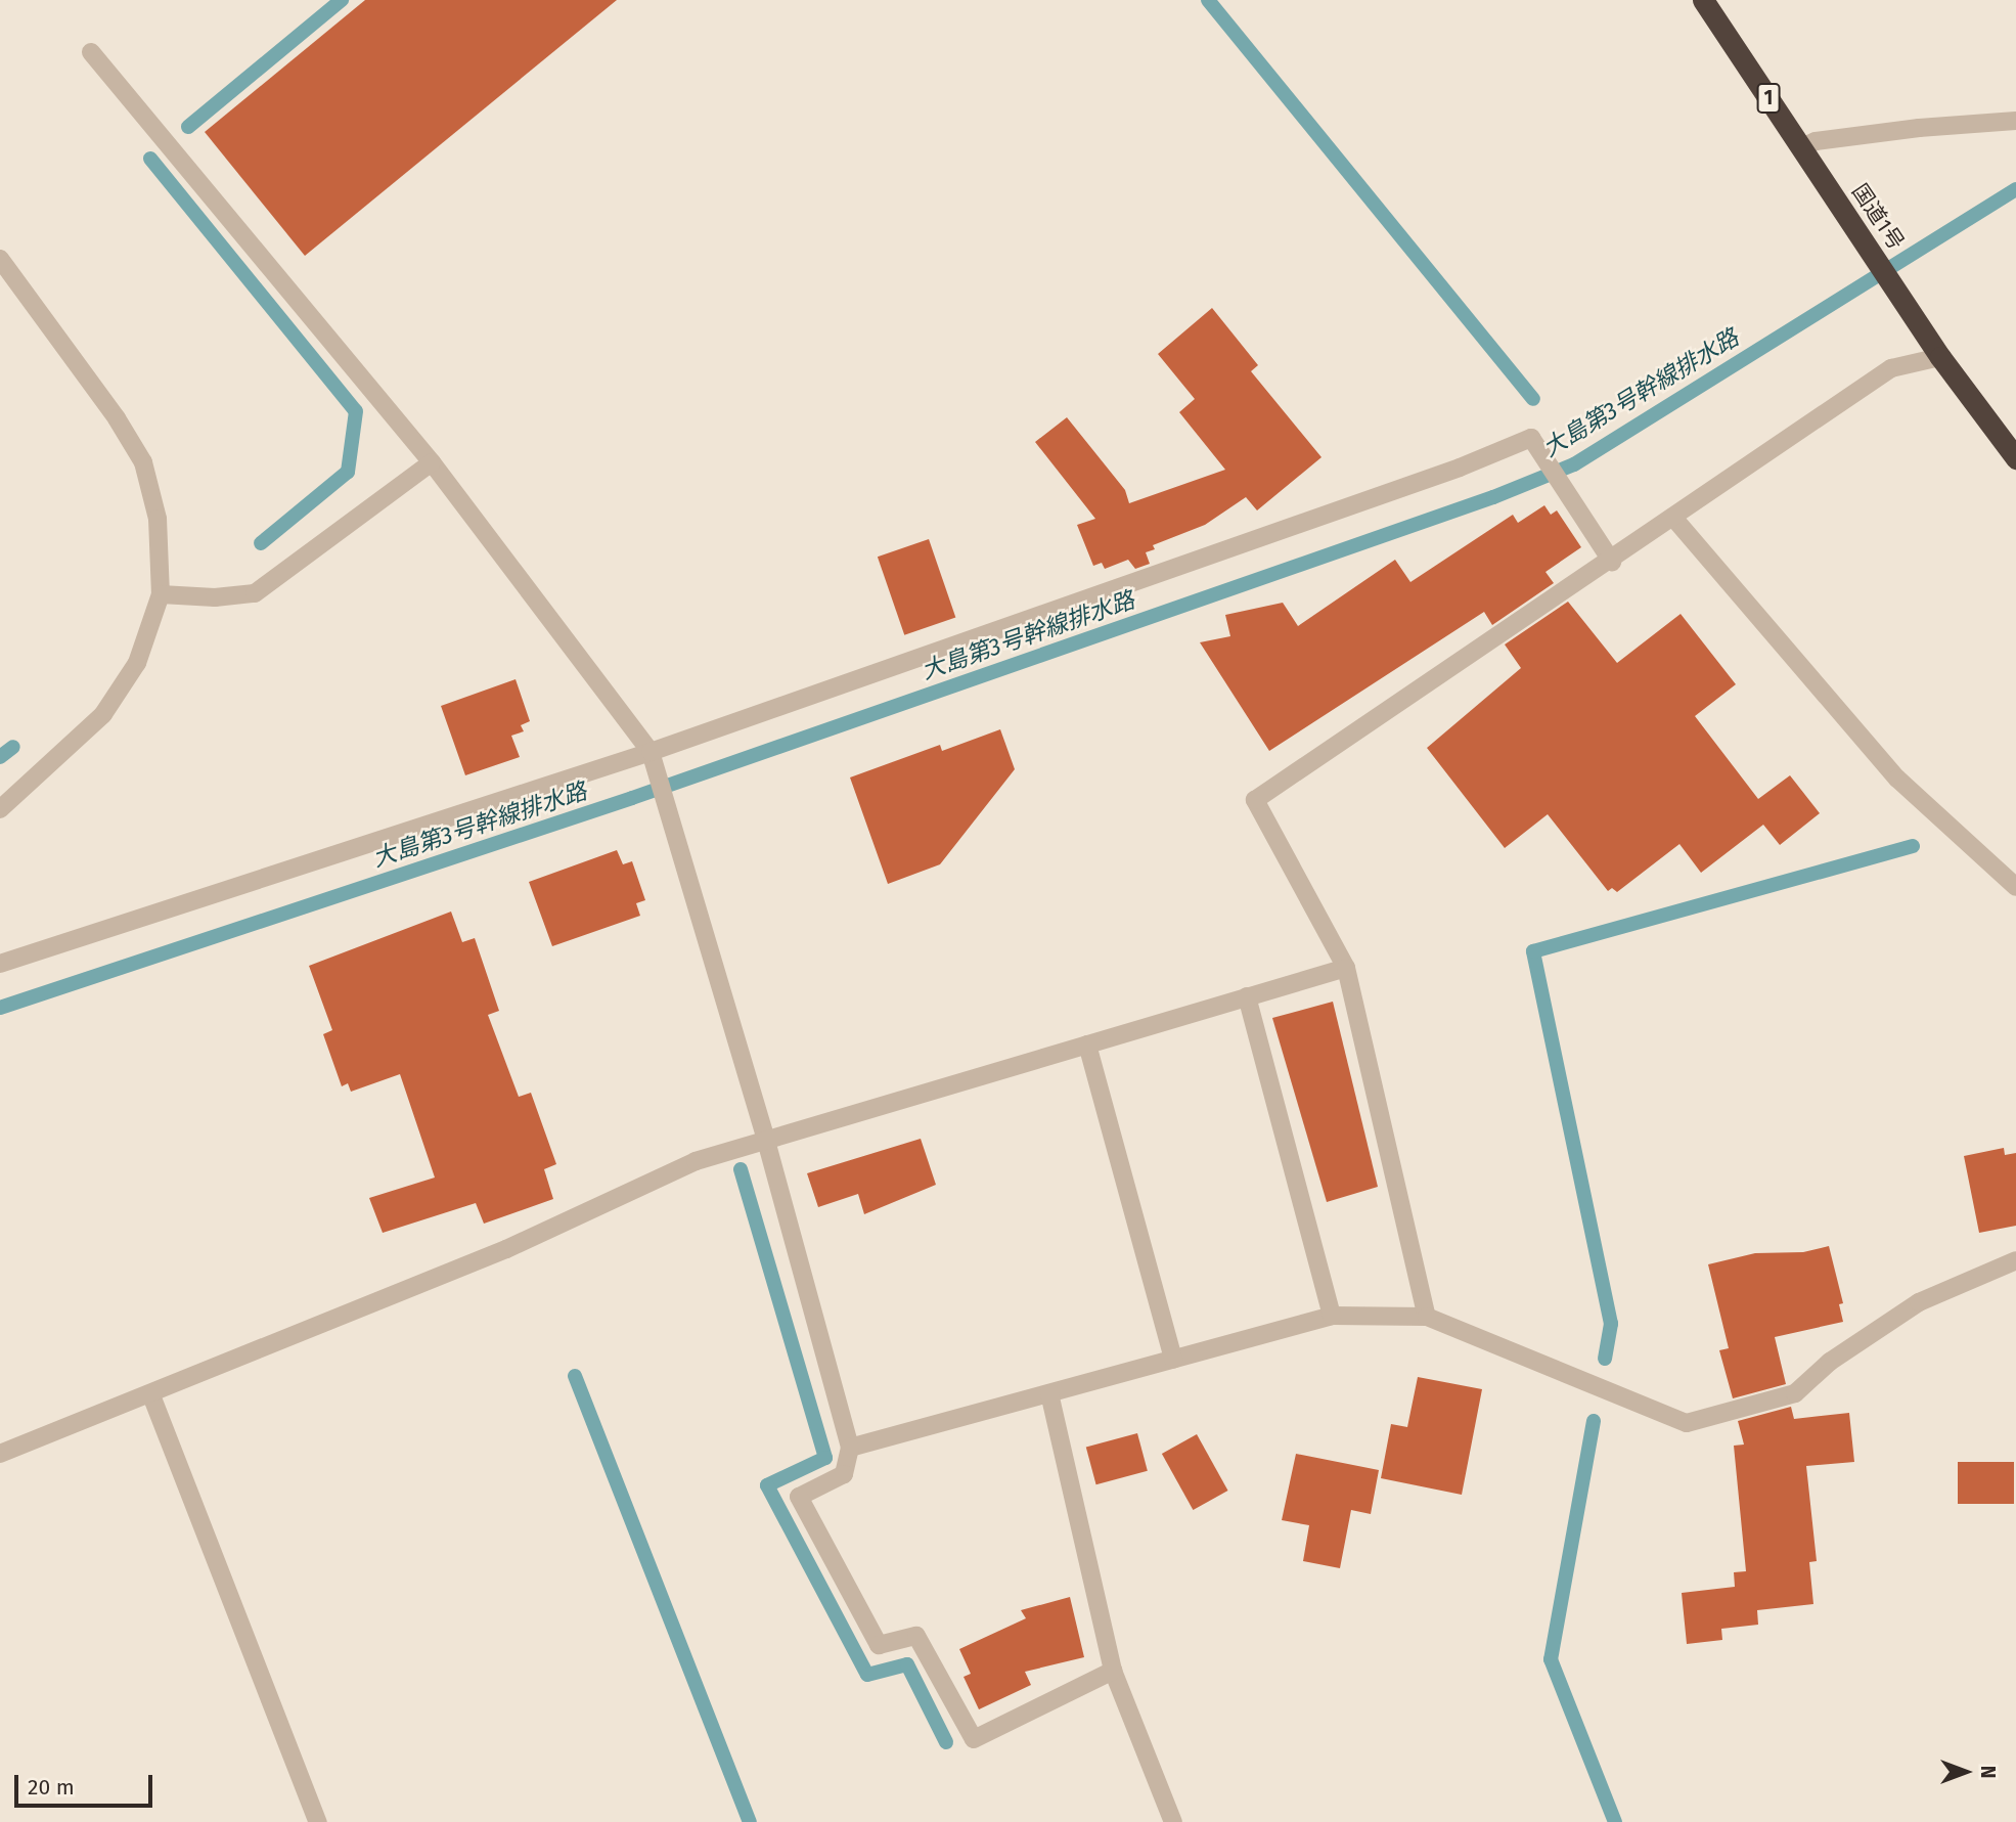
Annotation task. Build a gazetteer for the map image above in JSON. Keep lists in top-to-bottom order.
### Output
{
  "streets": {
    "highway": ["1", "国道1号"]
  },
  "water": ["大島第3号幹線排水路"],
  "scale_bar": "20 m",
  "north": "right"
}
